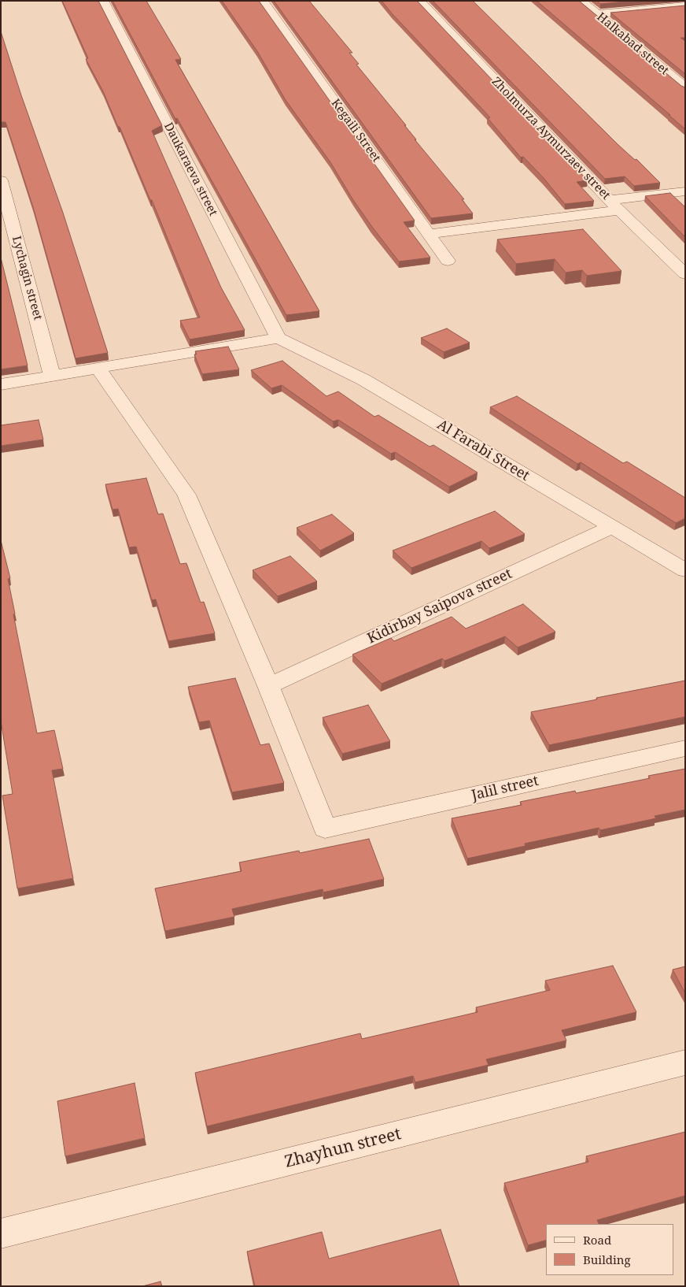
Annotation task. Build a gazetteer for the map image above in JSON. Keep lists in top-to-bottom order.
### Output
{
  "streets": {
    "street": [
      "Halkabad street",
      "Kegaili Street",
      "Zholmurza Aymurzaev street",
      "Daukaraeva street",
      "Lychagin street",
      "Al Farabi Street",
      "Kidirbay Saipova street",
      "Jalil street",
      "Zhayhun street"
    ]
  },
  "crossings": [
    ["Daukaraeva street", "Al Farabi Street"],
    ["Al Farabi Street", "Kidirbay Saipova street"],
    ["Kidirbay Saipova street", "Jalil street"]
  ],
  "legend": ["Road", "Building"]
}
